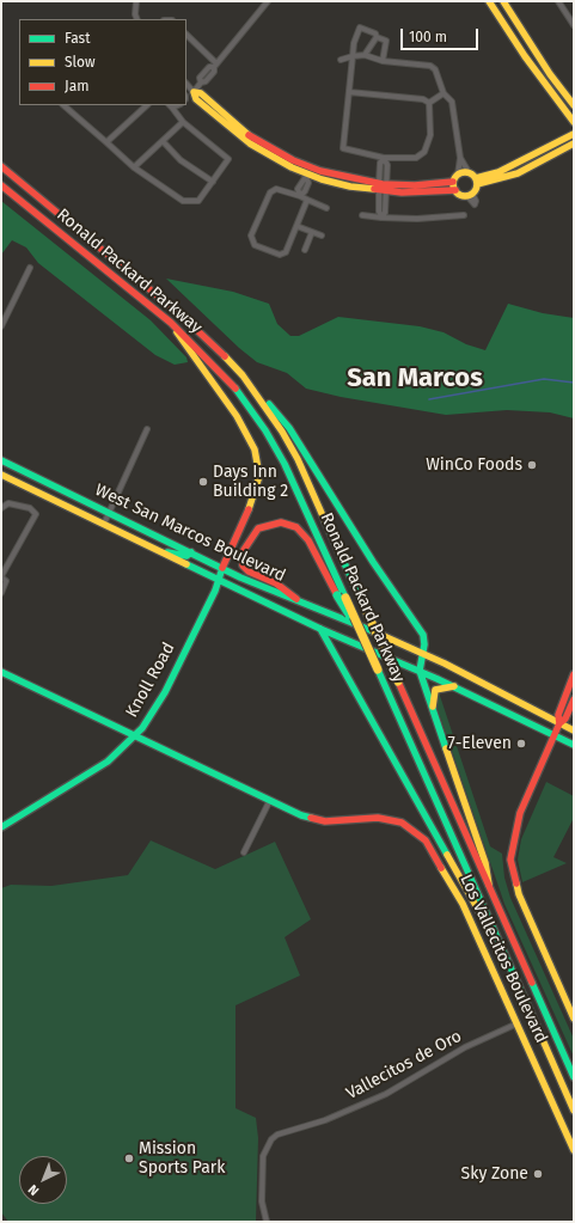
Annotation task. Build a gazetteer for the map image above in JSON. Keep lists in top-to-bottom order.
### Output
{
  "streets": {
    "main road": [
      "Ronald Packard Parkway",
      "West San Marcos Boulevard",
      "Knoll Road",
      "Los Vallecitos Boulevard"
    ],
    "street": ["Vallecitos de Oro"]
  },
  "crossings": [
    ["Ronald Packard Parkway", "Knoll Road"],
    ["West San Marcos Boulevard", "Knoll Road"],
    ["Knoll Road", "Los Vallecitos Boulevard"],
    ["Los Vallecitos Boulevard", "Vallecitos de Oro"]
  ],
  "districts": ["San Marcos"],
  "places": [
    "WinCo Foods",
    "Days Inn Building 2",
    "7-Eleven",
    "Mission Sports Park",
    "Sky Zone"
  ],
  "legend": ["Fast", "Slow", "Jam"],
  "scale_bar": "100 m",
  "north": "bottom left"
}
